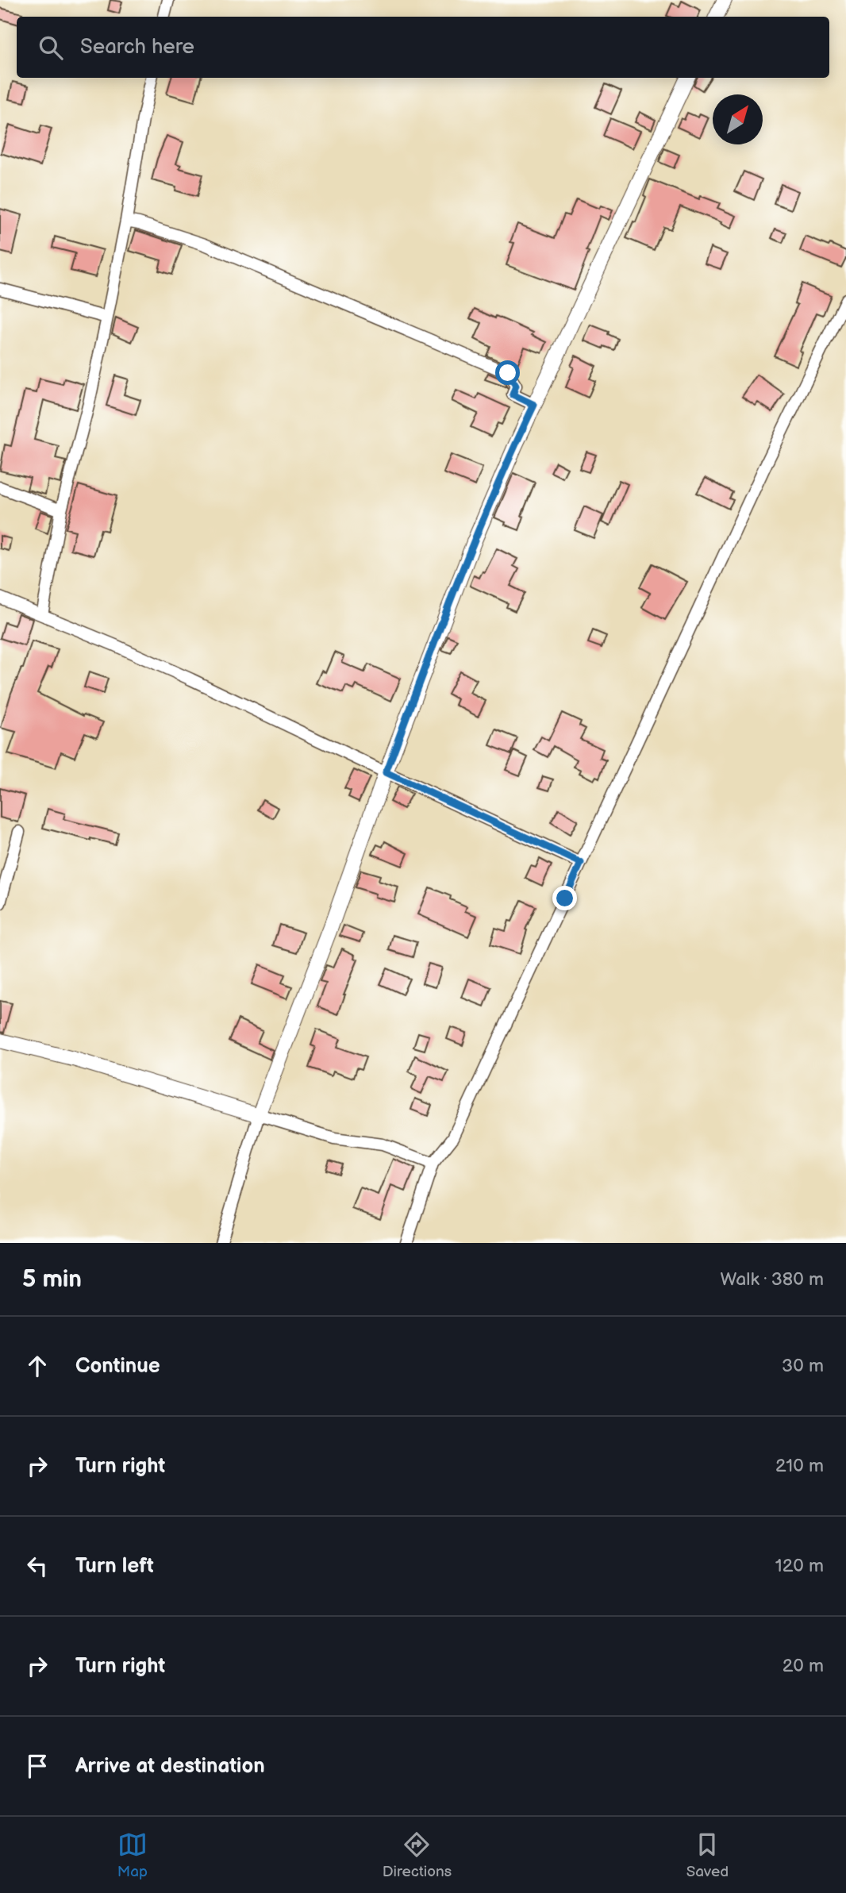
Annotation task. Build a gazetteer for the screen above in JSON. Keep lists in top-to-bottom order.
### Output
{
  "north": "top right",
  "page": {
    "search": "Search here",
    "heading": ["5 min", "Walk · 380 m"],
    "list": [
      ["Continue", "30 m"],
      ["Turn right", "210 m"],
      ["Turn left", "120 m"],
      ["Turn right", "20 m"],
      "Arrive at destination"
    ],
    "nav": ["Map", "Directions", "Saved"]
  }
}
